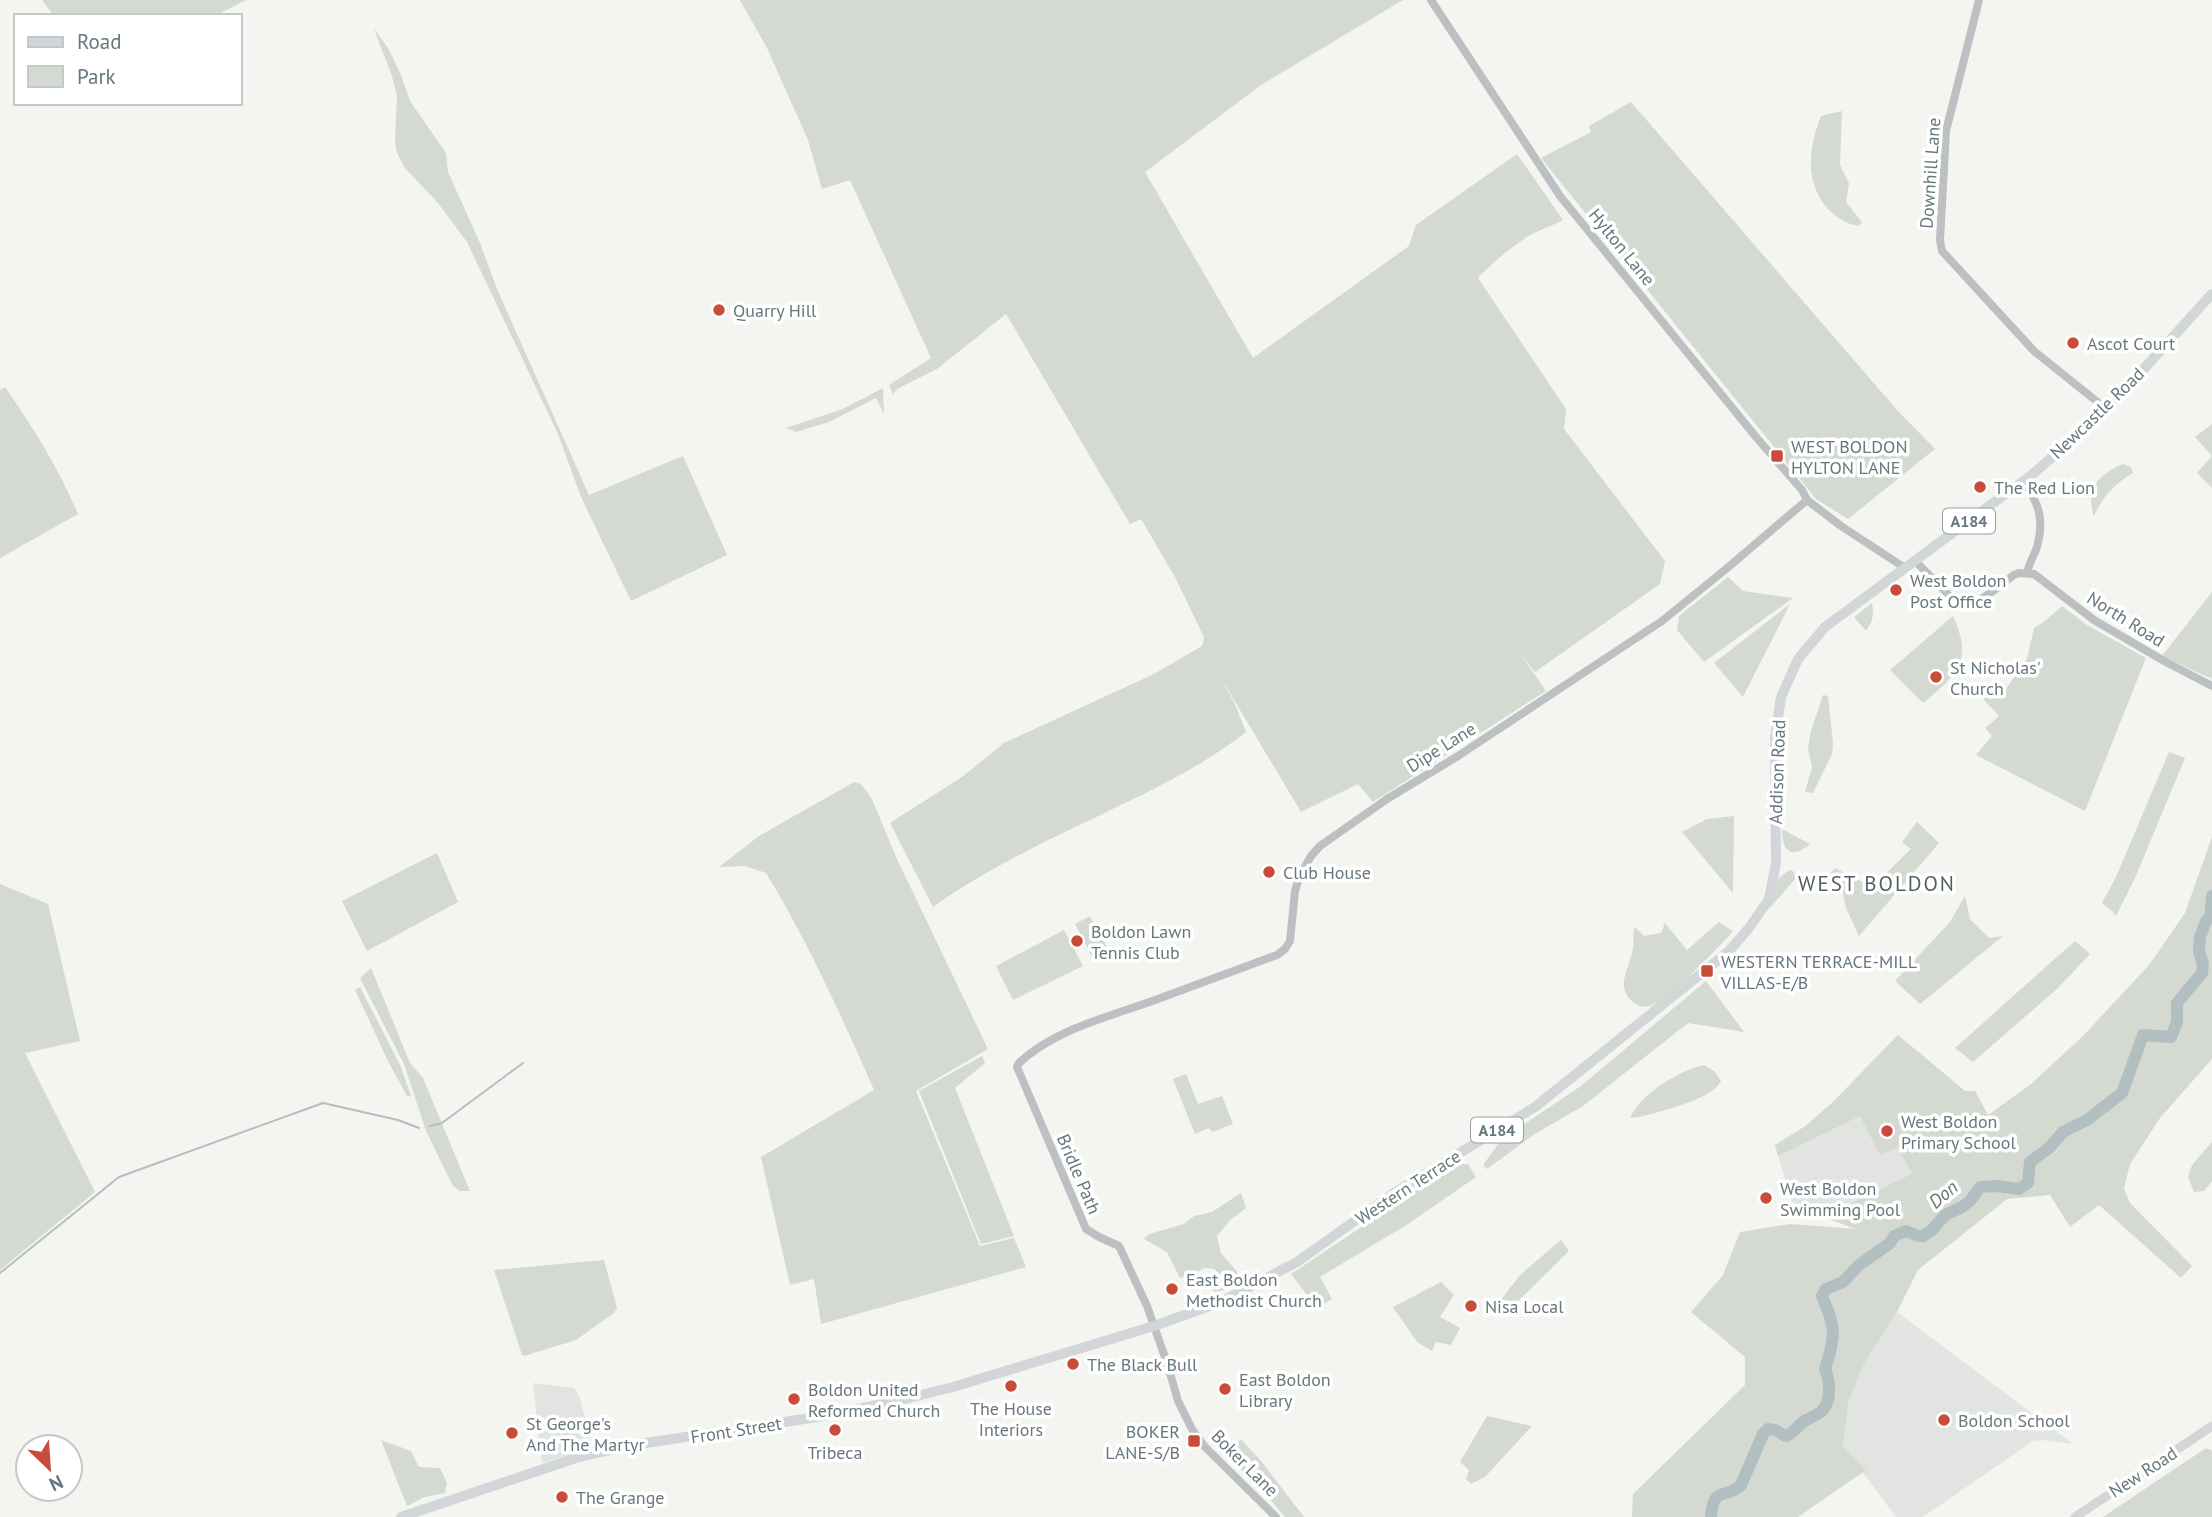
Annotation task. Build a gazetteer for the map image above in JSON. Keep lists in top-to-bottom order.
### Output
{
  "streets": {
    "main road": [
      "Newcastle Road",
      "A184",
      "Addison Road",
      "Western Terrace",
      "Front Street",
      "New Road"
    ],
    "street": [
      "Downhill Lane",
      "Hylton Lane",
      "North Road",
      "Dipe Lane",
      "Bridle Path",
      "Boker Lane"
    ]
  },
  "crossings": [
    ["Downhill Lane", "Newcastle Road"],
    ["Hylton Lane", "Dipe Lane"],
    ["Newcastle Road", "Addison Road"],
    ["Dipe Lane", "Bridle Path"],
    ["Addison Road", "Western Terrace"],
    ["Bridle Path", "Western Terrace"],
    ["Bridle Path", "Front Street"],
    ["Bridle Path", "Boker Lane"],
    ["Western Terrace", "Front Street"]
  ],
  "districts": ["WEST BOLDON"],
  "water": ["Don"],
  "places": {
    "other": [
      "Quarry Hill",
      "Ascot Court",
      "The Red Lion",
      "West Boldon Post Office",
      "St Nicholas' Church",
      "Club House",
      "Boldon Lawn Tennis Club",
      "West Boldon Primary School",
      "West Boldon Swimming Pool",
      "East Boldon Methodist Church",
      "Nisa Local",
      "The Black Bull",
      "The House Interiors",
      "East Boldon Library",
      "Boldon United Reformed Church",
      "Boldon School",
      "Tribeca",
      "St George's And The Martyr",
      "The Grange"
    ],
    "transit": ["WEST BOLDON HYLTON LANE", "WESTERN TERRACE-MILL VILLAS-E/B", "BOKER LANE-S/B"]
  },
  "legend": ["Road", "Park"],
  "north": "bottom right"
}
